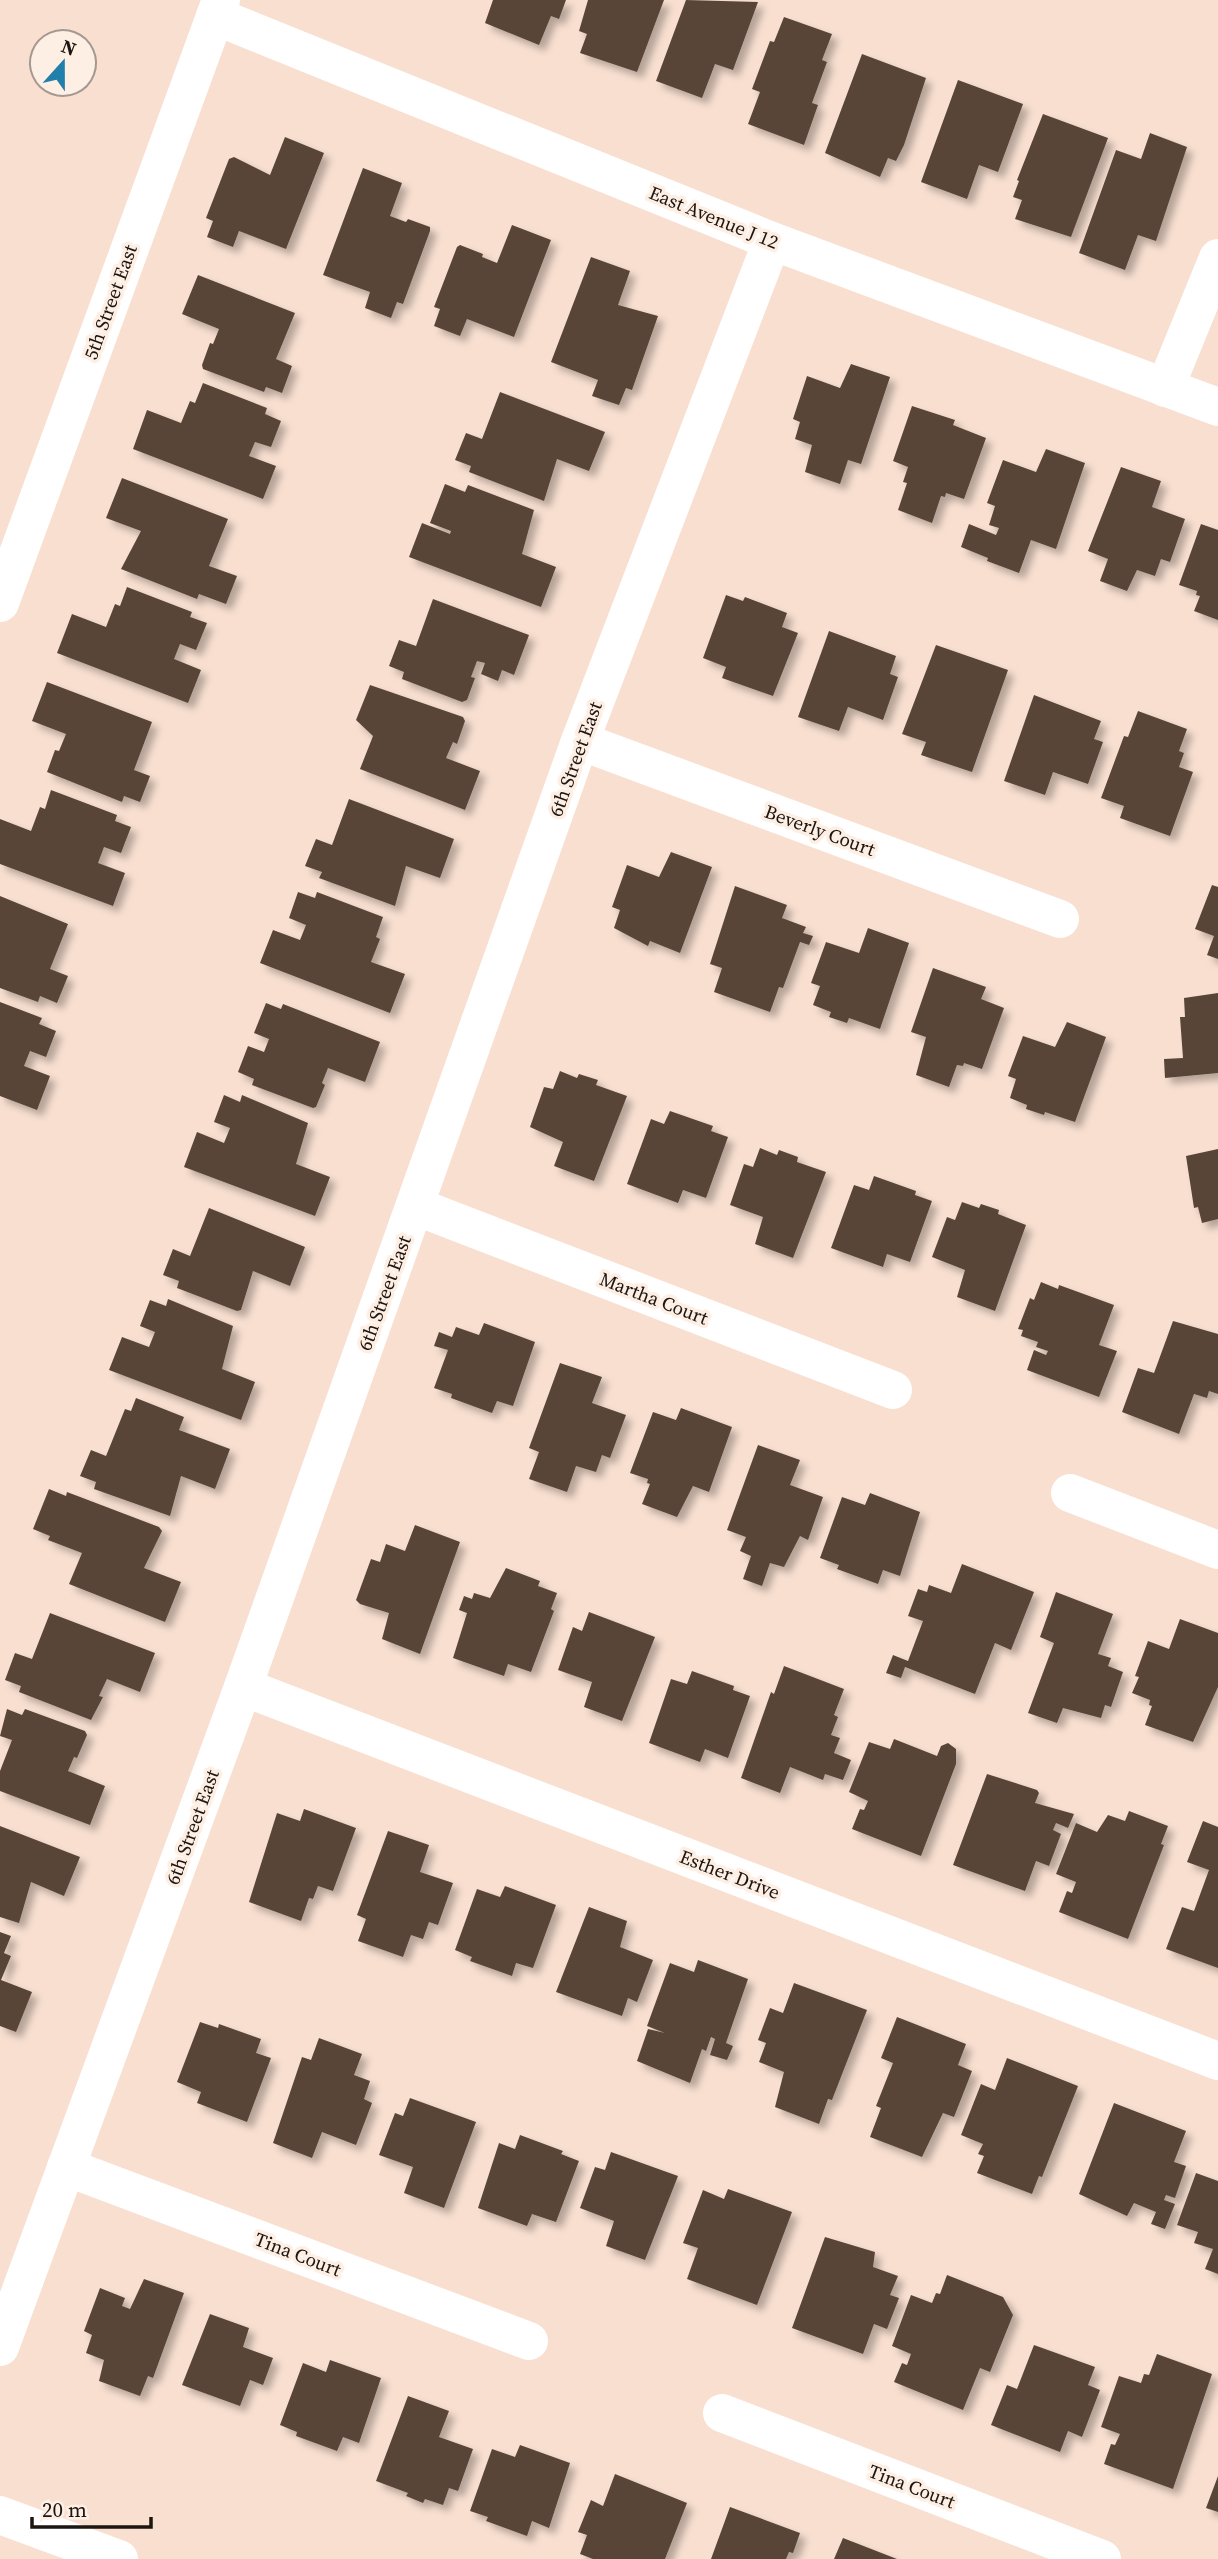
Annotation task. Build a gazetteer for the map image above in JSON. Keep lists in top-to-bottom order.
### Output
{
  "streets": {
    "street": [
      "East Avenue J 12",
      "5th Street East",
      "6th Street East",
      "Beverly Court",
      "Martha Court",
      "Esther Drive",
      "Tina Court"
    ]
  },
  "crossings": [
    ["East Avenue J 12", "5th Street East"],
    ["East Avenue J 12", "6th Street East"],
    ["6th Street East", "Beverly Court"],
    ["6th Street East", "Martha Court"],
    ["6th Street East", "Esther Drive"],
    ["6th Street East", "Tina Court"]
  ],
  "scale_bar": "20 m",
  "north": "top"
}
